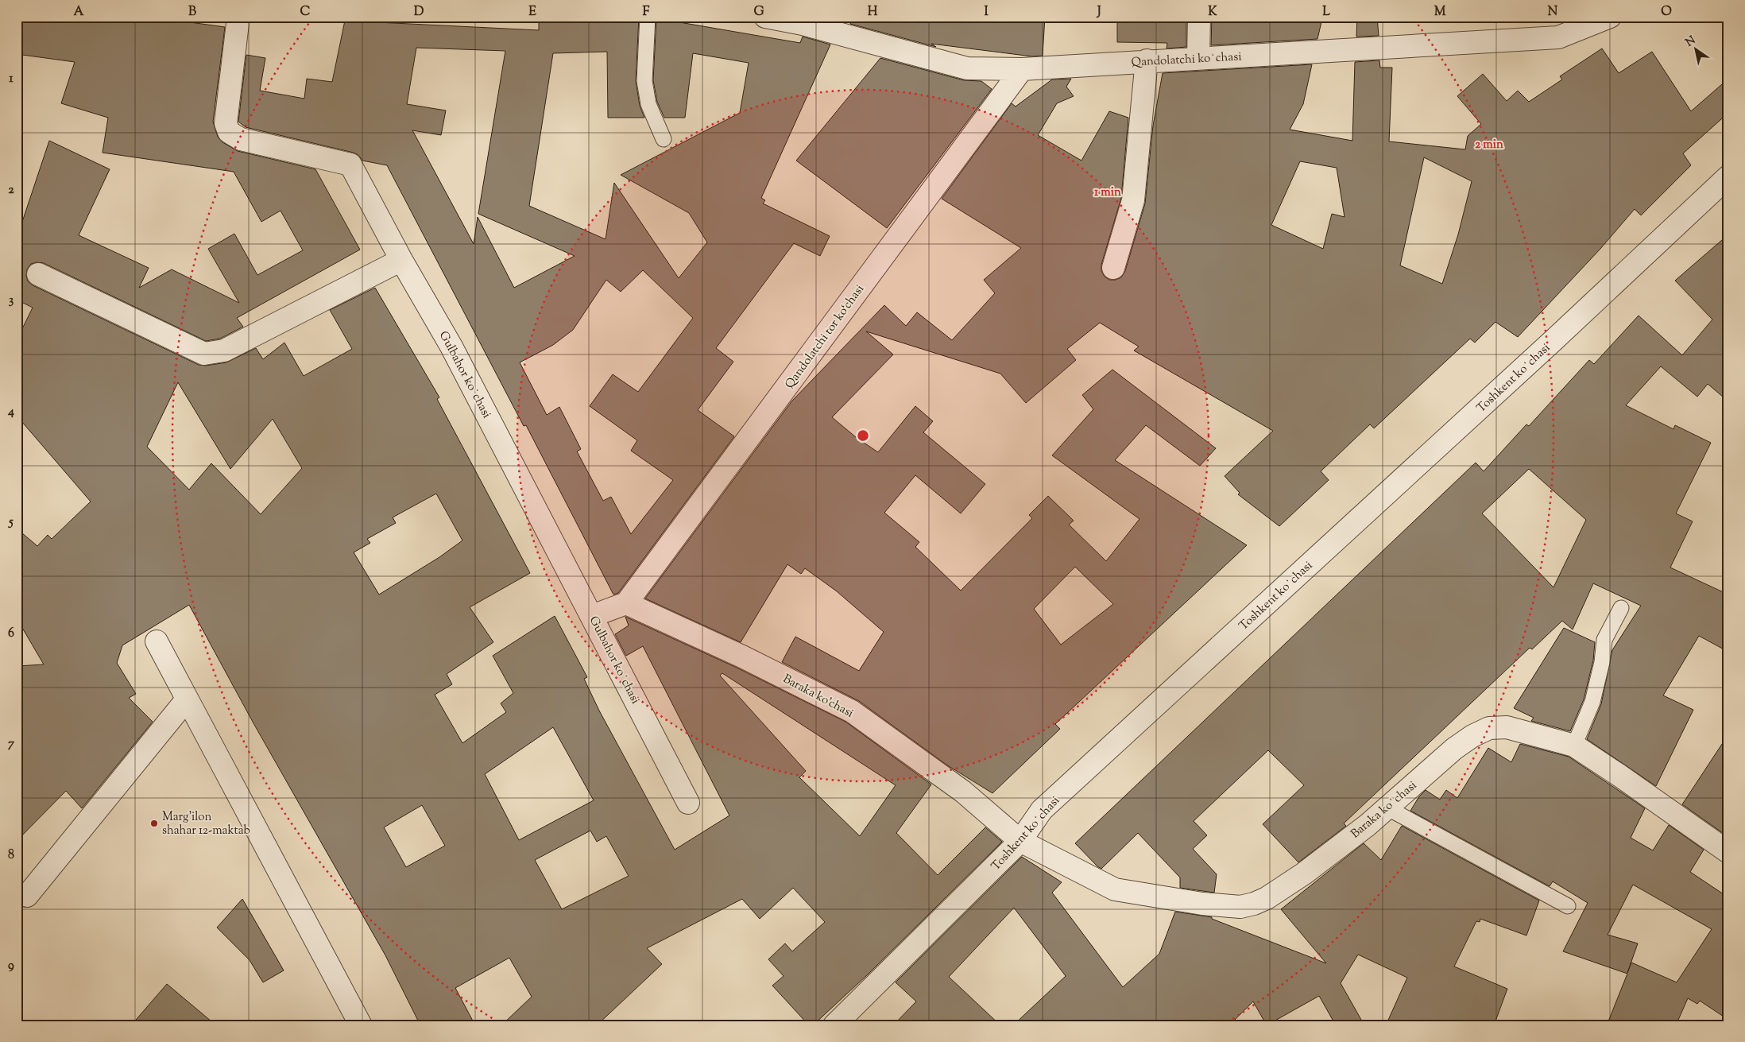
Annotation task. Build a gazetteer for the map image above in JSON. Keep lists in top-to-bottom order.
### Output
{
  "streets": {
    "street": [
      "Qandolatchi koʻchasi",
      "Qandolatchi tor ko‘chasi",
      "Gulbahor koʻchasi",
      "Toshkent koʻchasi",
      "Baraka ko'chasi",
      "Baraka koʻchasi"
    ]
  },
  "crossings": [
    ["Qandolatchi koʻchasi", "Qandolatchi tor ko‘chasi"],
    ["Qandolatchi tor ko‘chasi", "Baraka ko'chasi"],
    ["Toshkent koʻchasi", "Baraka ko'chasi"],
    ["Toshkent koʻchasi", "Baraka koʻchasi"],
    ["Baraka ko'chasi", "Baraka koʻchasi"]
  ],
  "places": ["Marg'ilon shahar 12-maktab"],
  "north": "top left",
  "grid": {
    "columns": [
      "A",
      "B",
      "C",
      "D",
      "E",
      "F",
      "G",
      "H",
      "I",
      "J",
      "K",
      "L",
      "M",
      "N",
      "O"
    ],
    "rows": [
      "1",
      "2",
      "3",
      "4",
      "5",
      "6",
      "7",
      "8",
      "9"
    ]
  },
  "rings": ["2 min", "1 min"]
}
